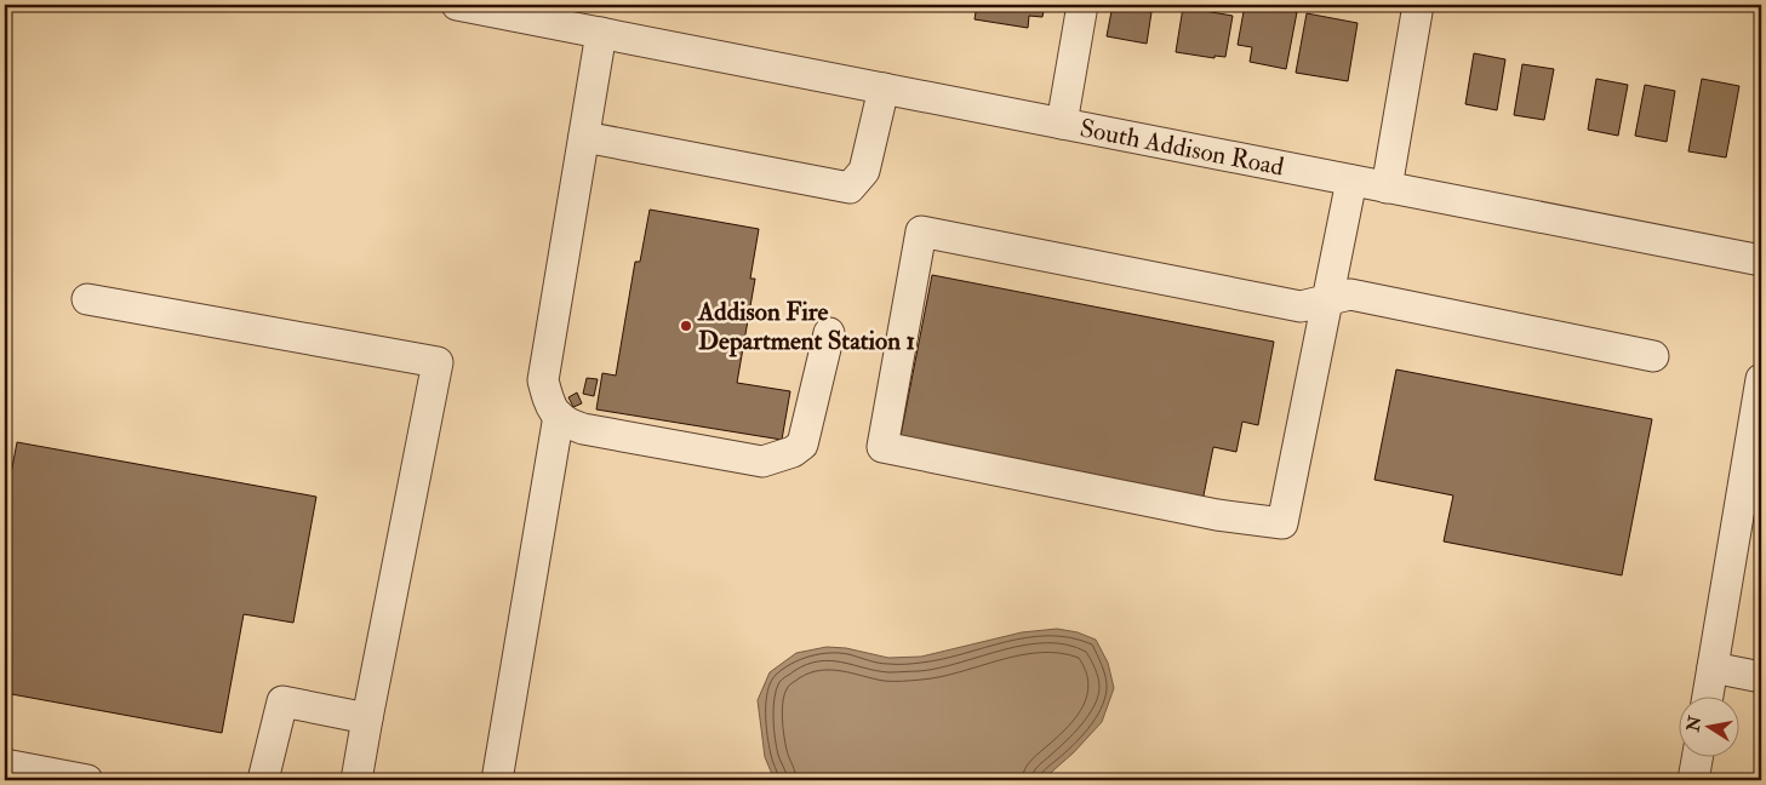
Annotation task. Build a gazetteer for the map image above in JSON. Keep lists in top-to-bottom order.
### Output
{
  "streets": {
    "street": ["South Addison Road"]
  },
  "places": ["Addison Fire Department Station 1"],
  "north": "left"
}
